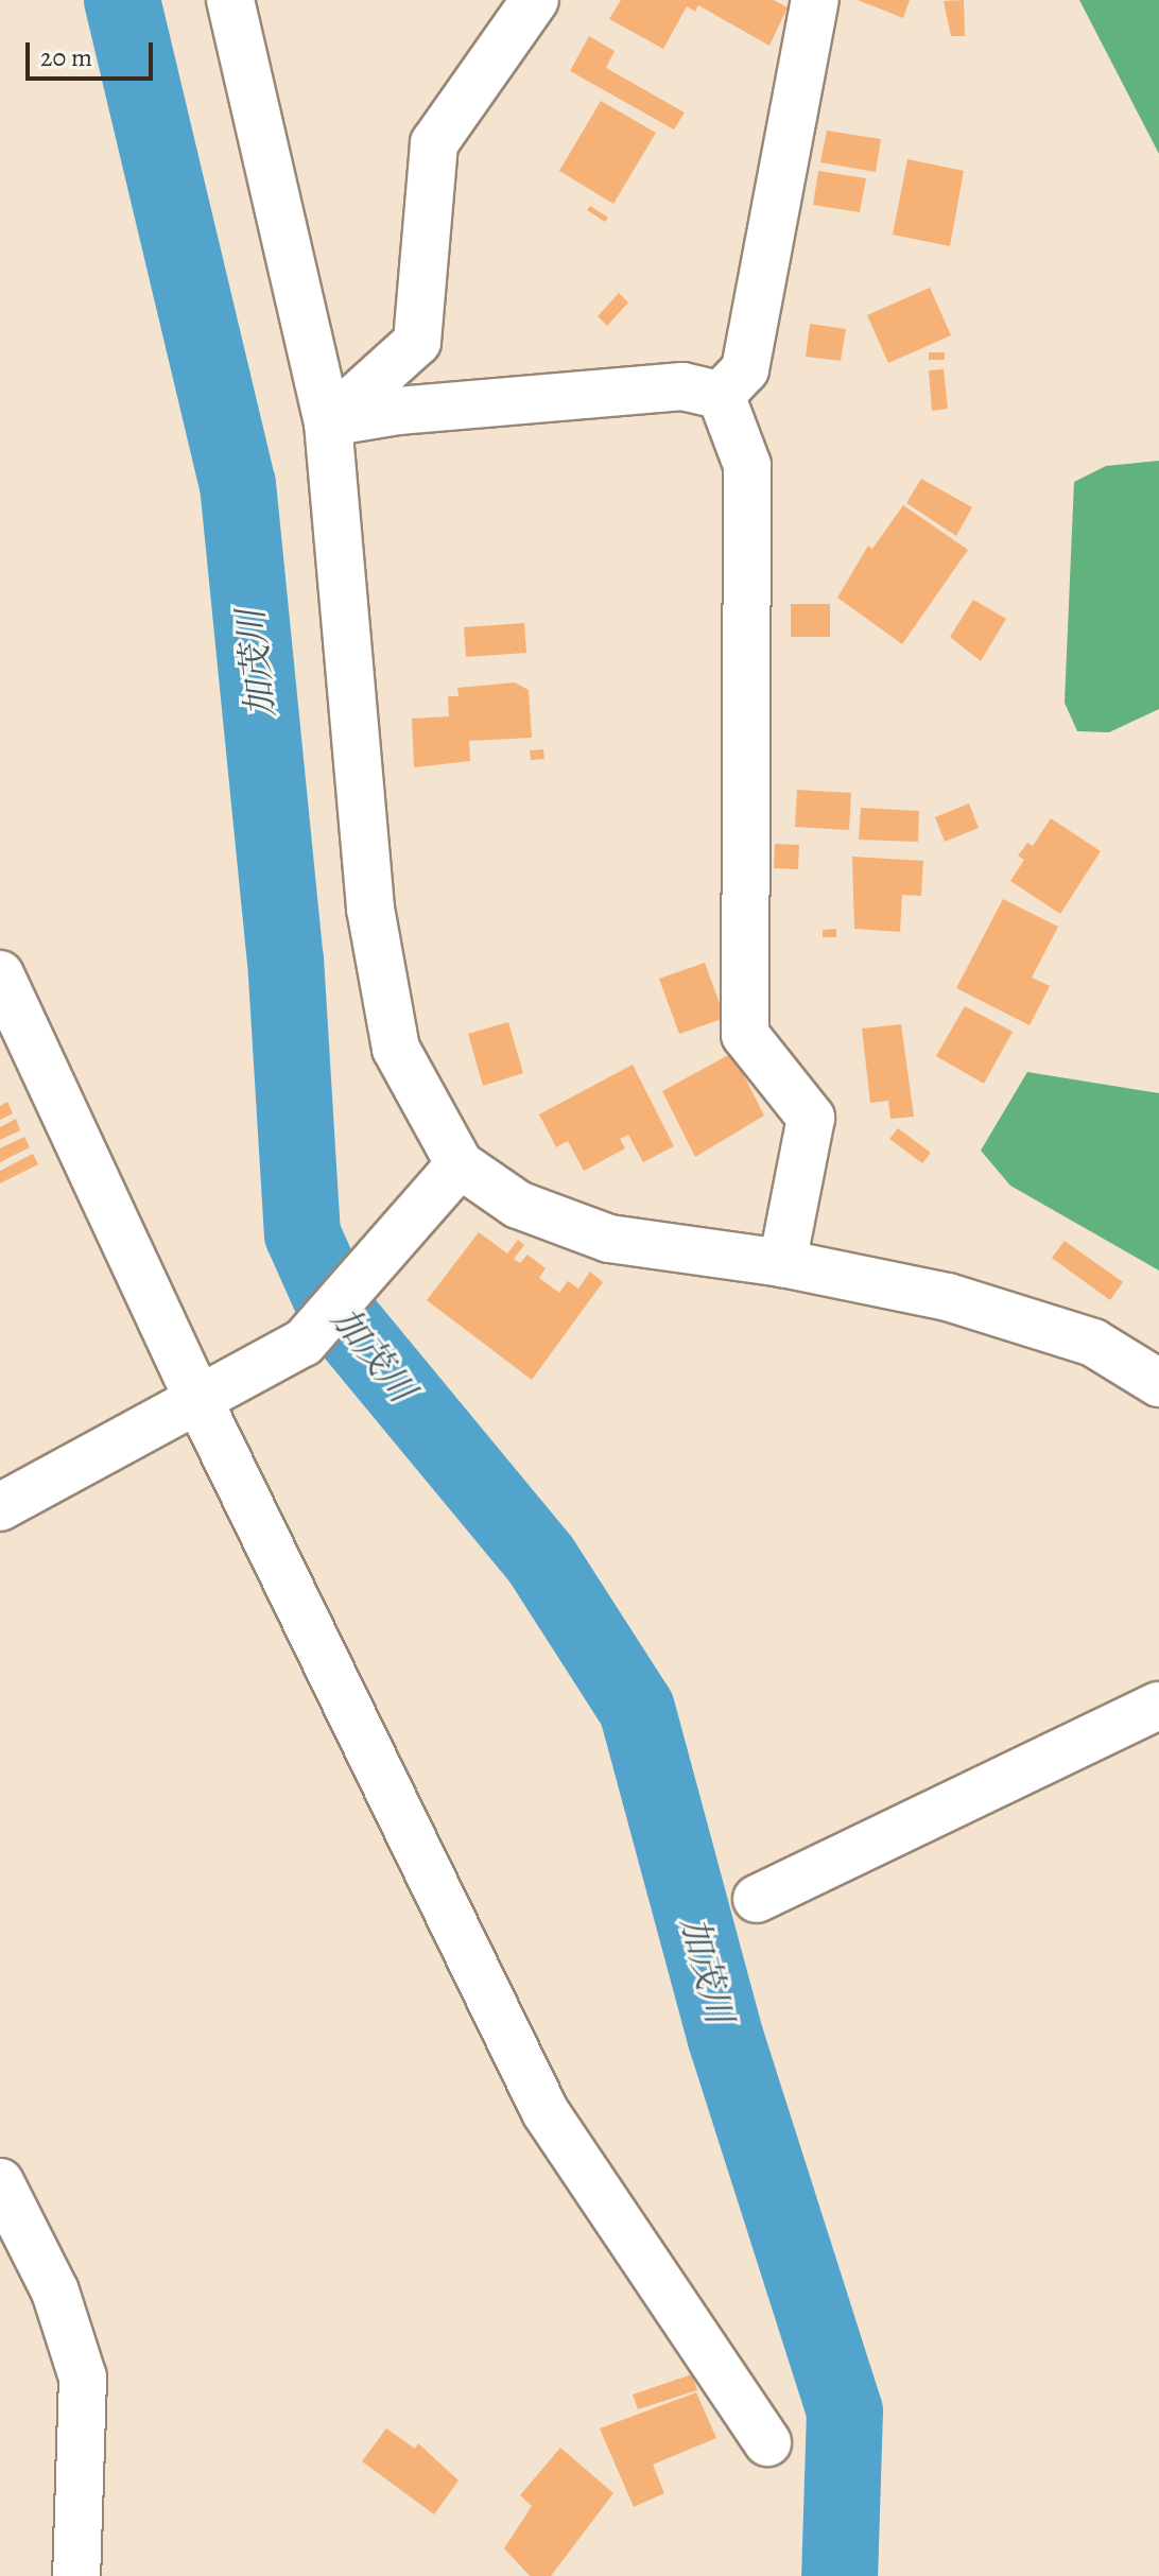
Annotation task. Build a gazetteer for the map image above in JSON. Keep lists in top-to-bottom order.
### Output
{
  "water": ["加茂川"],
  "scale_bar": "20 m"
}
